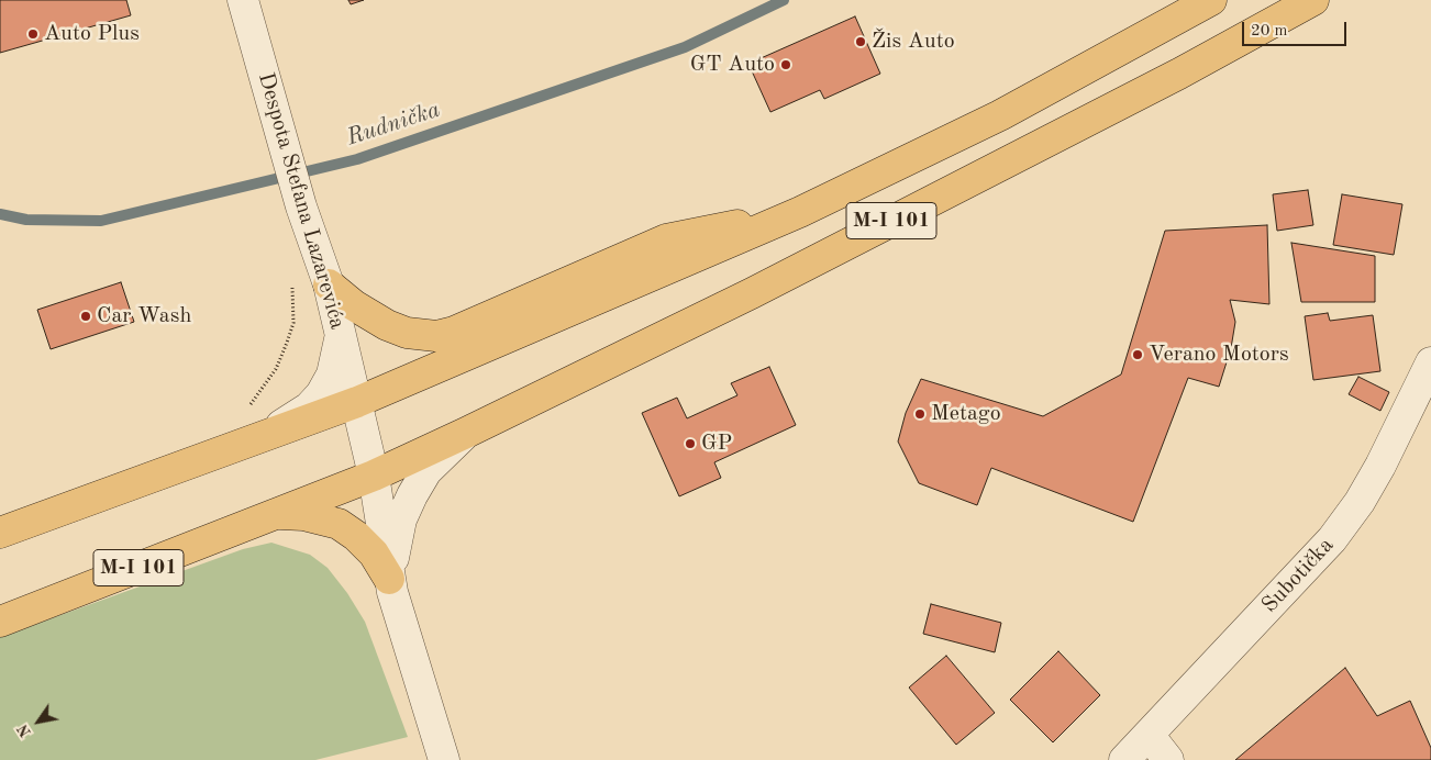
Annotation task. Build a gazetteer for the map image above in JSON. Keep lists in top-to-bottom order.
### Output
{
  "streets": {
    "main road": ["M-I 101"],
    "street": ["Despota Stefana Lazarevića", "Subotička"]
  },
  "crossings": [
    ["Despota Stefana Lazarevića", "M-I 101"]
  ],
  "water": ["Rudnička"],
  "places": [
    "Auto Plus",
    "Žis Auto",
    "GT Auto",
    "Car Wash",
    "Verano Motors",
    "Metago",
    "GP"
  ],
  "scale_bar": "20 m",
  "north": "bottom left"
}
